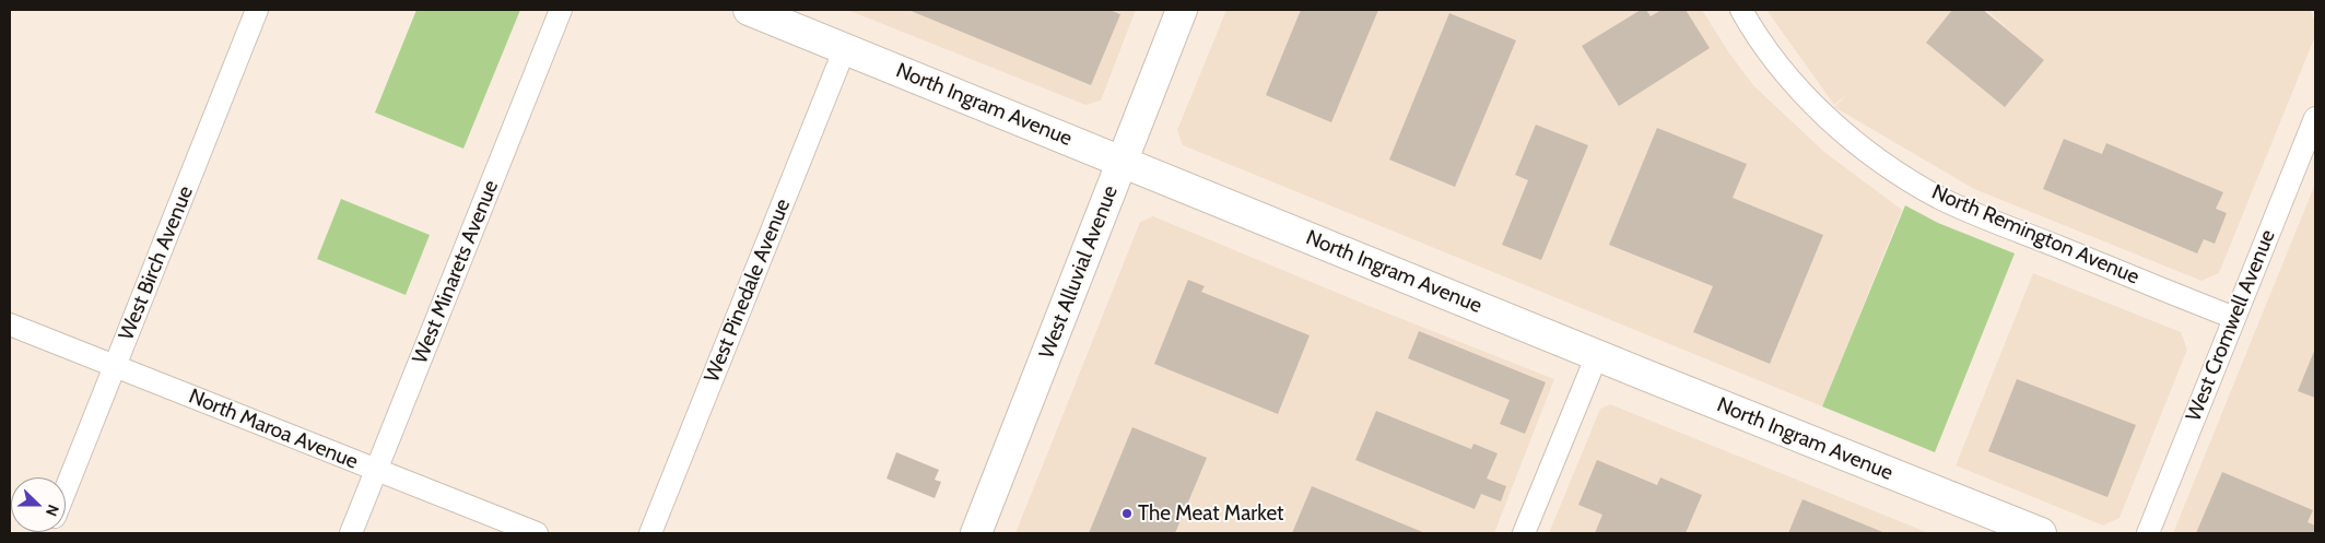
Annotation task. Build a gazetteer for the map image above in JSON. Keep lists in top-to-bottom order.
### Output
{
  "streets": {
    "street": [
      "North Ingram Avenue",
      "North Remington Avenue",
      "West Birch Avenue",
      "West Minarets Avenue",
      "West Alluvial Avenue",
      "West Pinedale Avenue",
      "West Cromwell Avenue",
      "North Maroa Avenue"
    ]
  },
  "crossings": [
    ["North Ingram Avenue", "West Alluvial Avenue"],
    ["North Ingram Avenue", "West Pinedale Avenue"],
    ["North Remington Avenue", "West Cromwell Avenue"],
    ["West Birch Avenue", "North Maroa Avenue"],
    ["West Minarets Avenue", "North Maroa Avenue"]
  ],
  "places": ["The Meat Market"],
  "north": "right"
}
